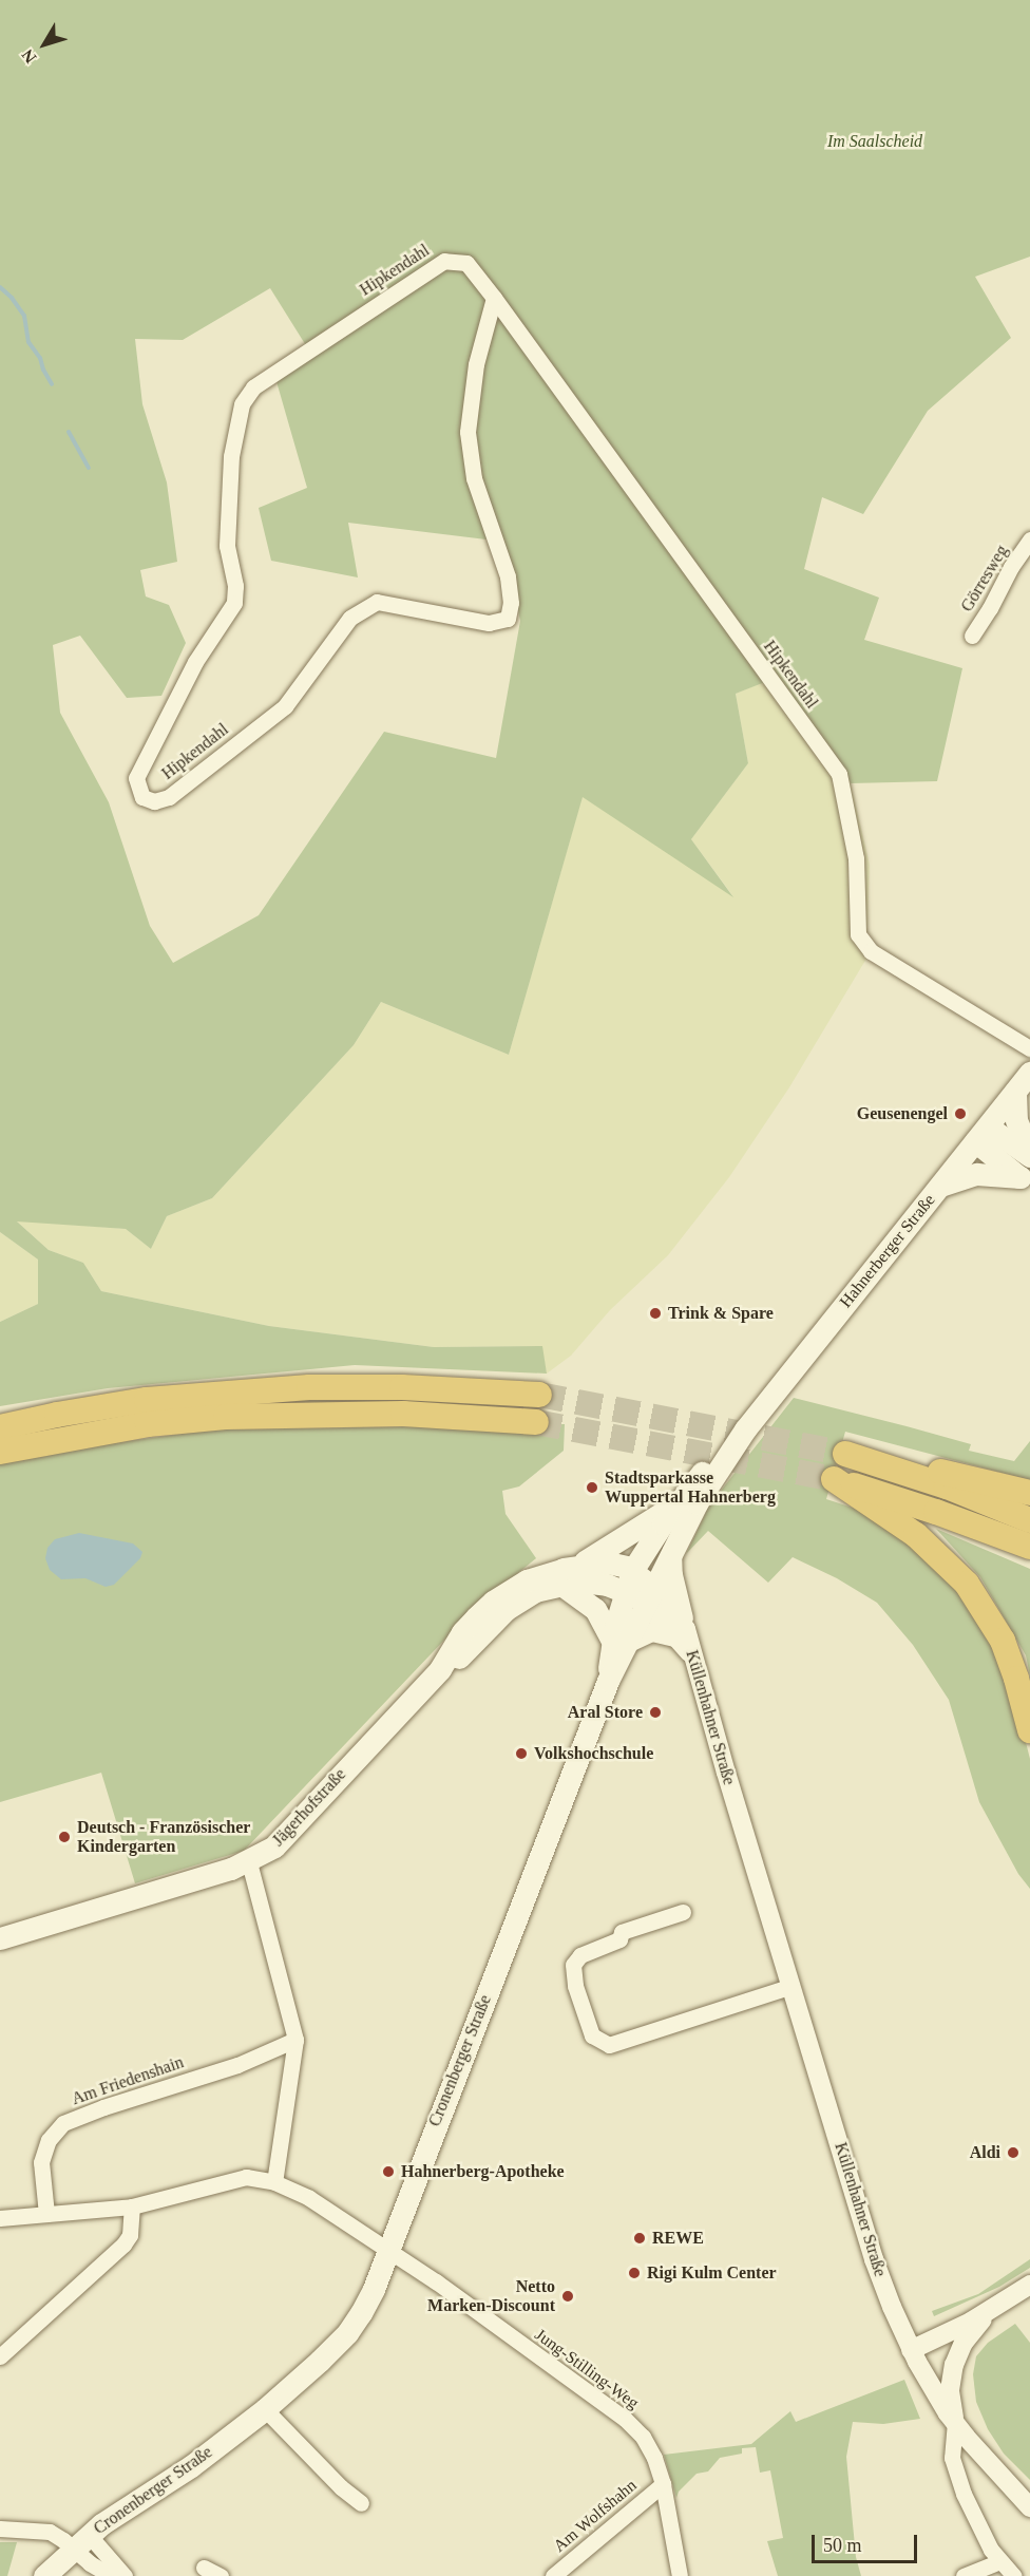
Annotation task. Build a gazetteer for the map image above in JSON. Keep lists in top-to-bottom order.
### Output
{
  "streets": {
    "main road": ["Hahnerberger Straße", "Jägerhofstraße", "Cronenberger Straße"],
    "street": [
      "Hipkendahl",
      "Görresweg",
      "Küllenhahner Straße",
      "Am Friedenshain",
      "Jung-Stilling-Weg",
      "Am Wolfshahn"
    ]
  },
  "crossings": [
    ["Hahnerberger Straße", "Jägerhofstraße"],
    ["Hahnerberger Straße", "Cronenberger Straße"],
    ["Jägerhofstraße", "Cronenberger Straße"],
    ["Cronenberger Straße", "Jung-Stilling-Weg"],
    ["Jung-Stilling-Weg", "Am Wolfshahn"]
  ],
  "parks": ["Im Saalscheid"],
  "places": [
    "Geusenengel",
    "Trink & Spare",
    "Stadtsparkasse Wuppertal Hahnerberg",
    "Aral Store",
    "Volkshochschule",
    "Deutsch - Französischer Kindergarten",
    "Aldi",
    "Hahnerberg-Apotheke",
    "REWE",
    "Rigi Kulm Center",
    "Netto Marken-Discount"
  ],
  "scale_bar": "50 m",
  "north": "bottom left"
}
